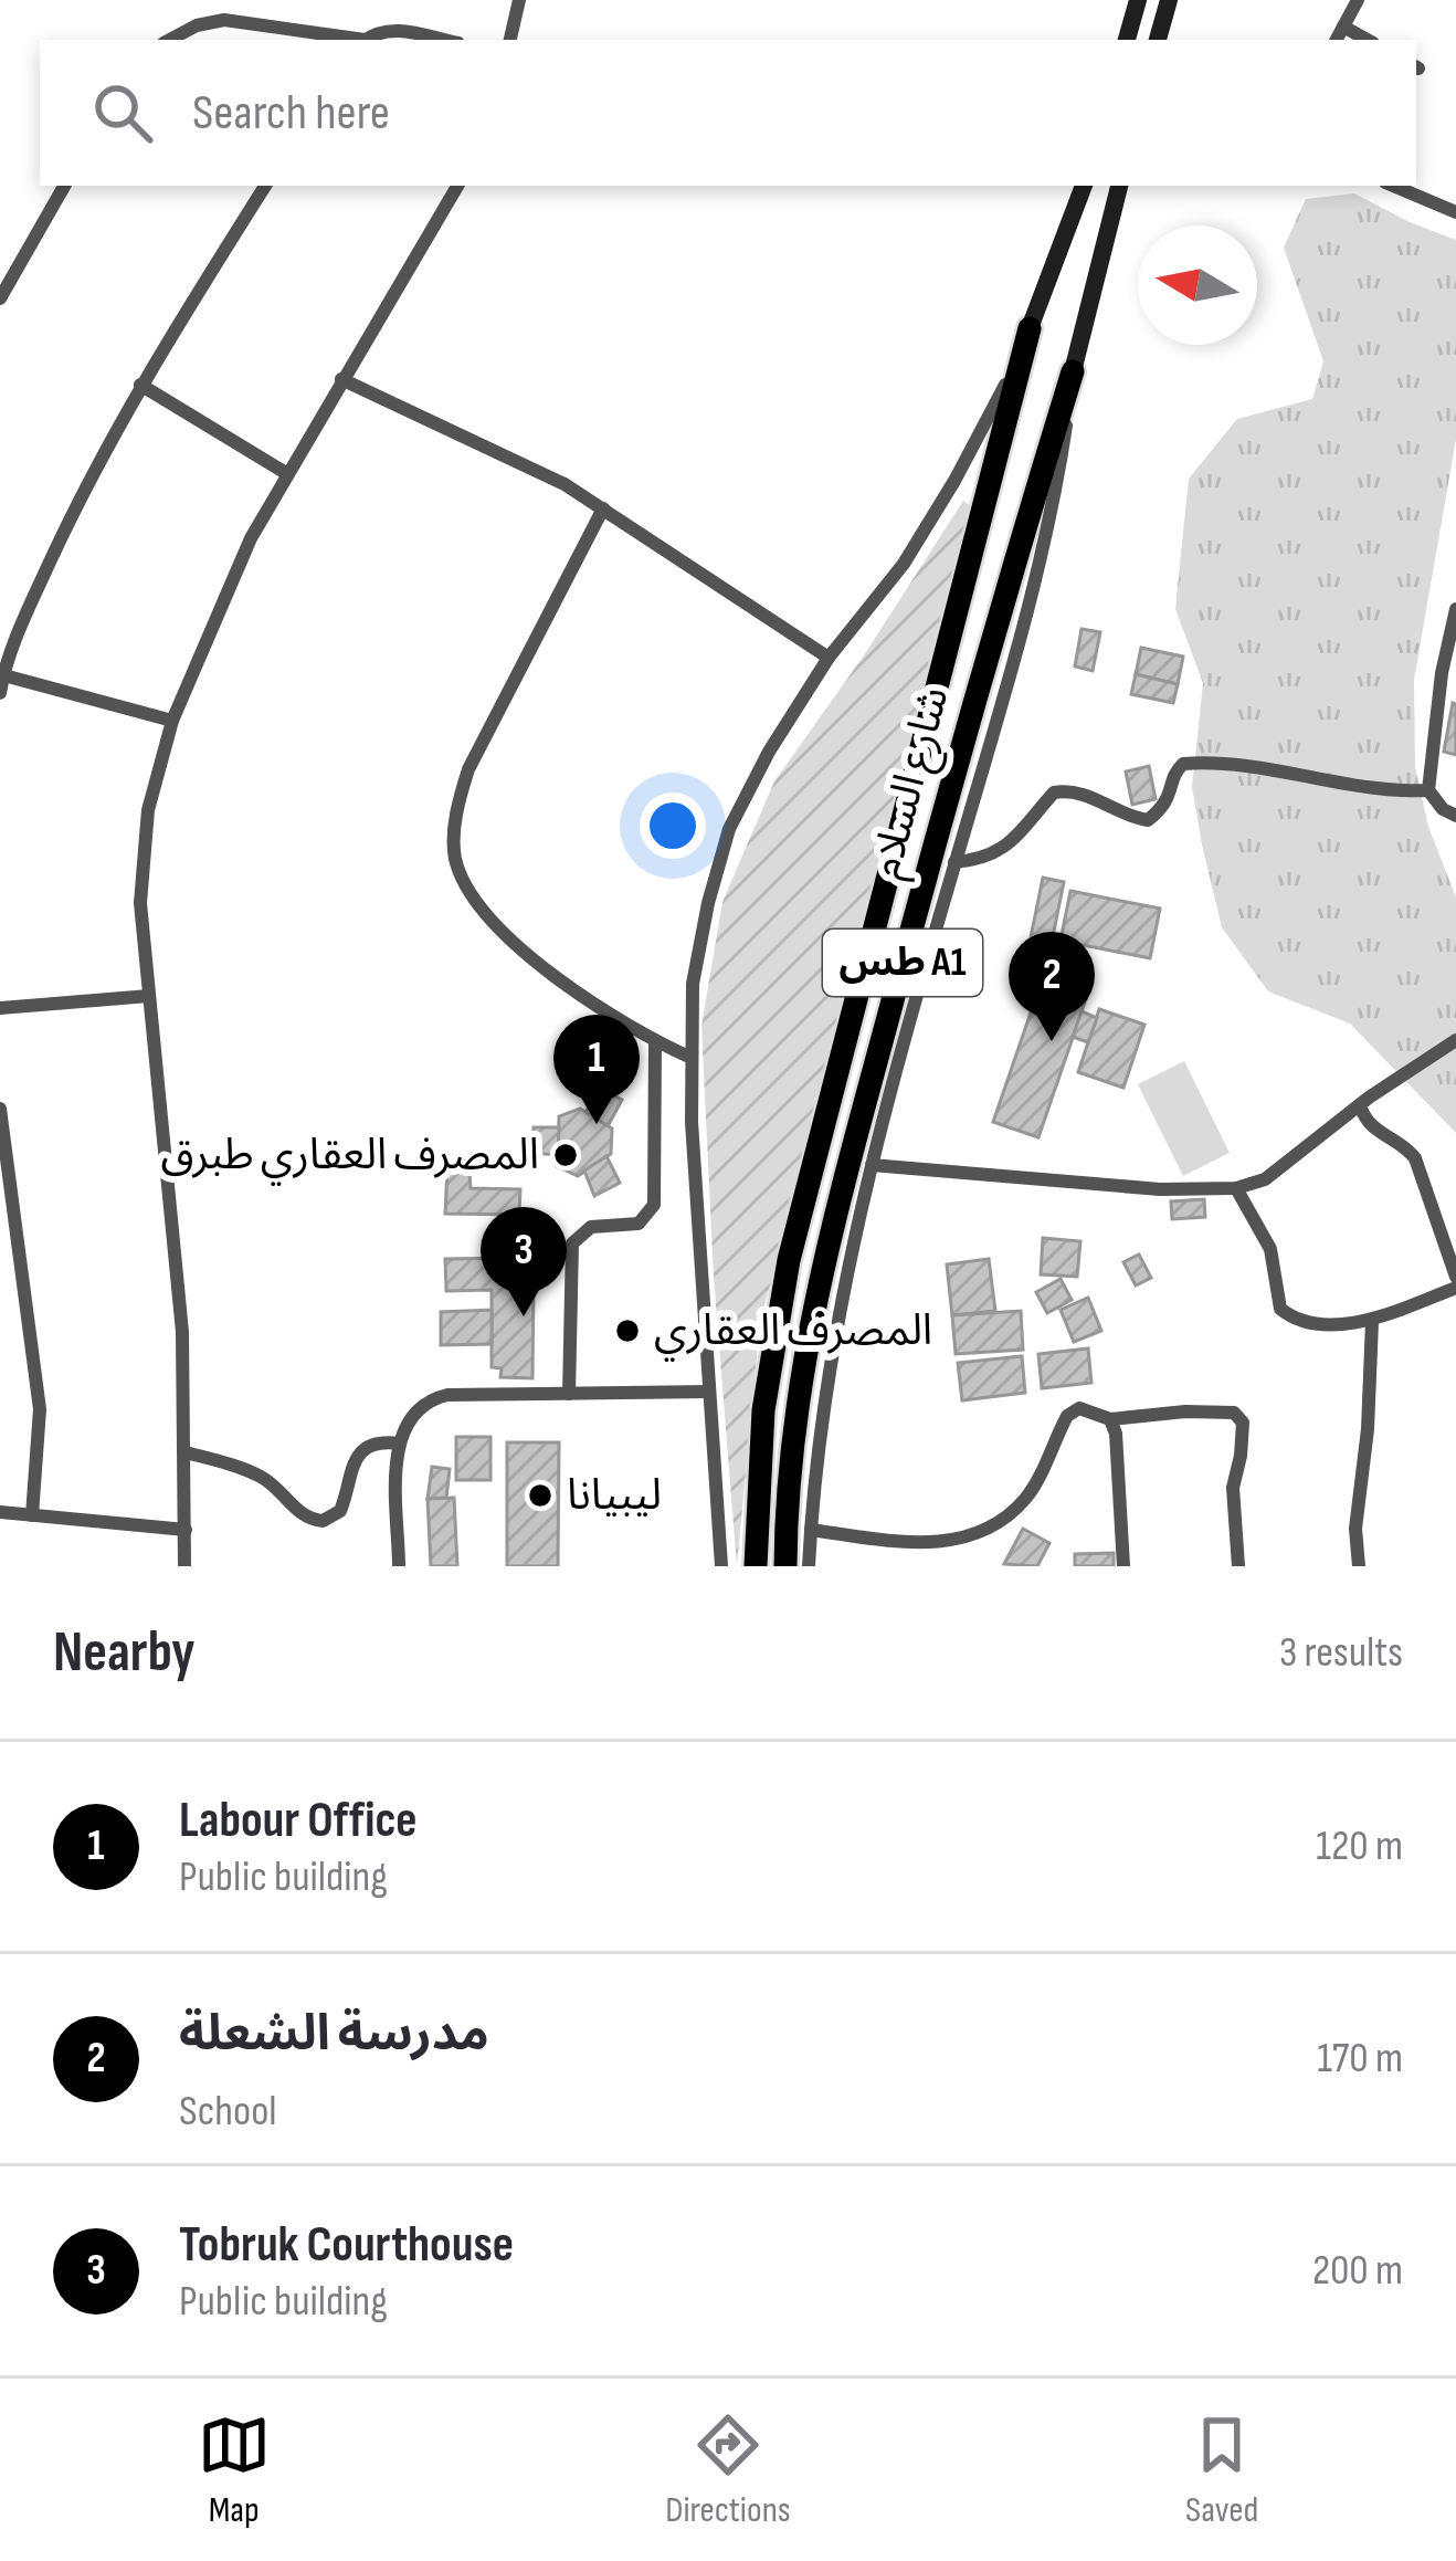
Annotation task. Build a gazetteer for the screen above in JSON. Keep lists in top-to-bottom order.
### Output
{
  "streets": {
    "highway": ["شارع السلام", "طس A1"]
  },
  "places": ["المصرف العقاري طبرق", "المصرف العقاري", "ليبيانا"],
  "north": "left",
  "page": {
    "search": "Search here",
    "pins": ["2", "1", "3"],
    "heading": ["Nearby", "3 results"],
    "list": [
      {
        "mark": "1",
        "name": "Labour Office",
        "note": "Public building",
        "value": "120 m"
      },
      {
        "mark": "2",
        "name": "مدرسة الشعلة",
        "note": "School",
        "value": "170 m"
      },
      {
        "mark": "3",
        "name": "Tobruk Courthouse",
        "note": "Public building",
        "value": "200 m"
      }
    ],
    "nav": ["Map", "Directions", "Saved"]
  }
}
